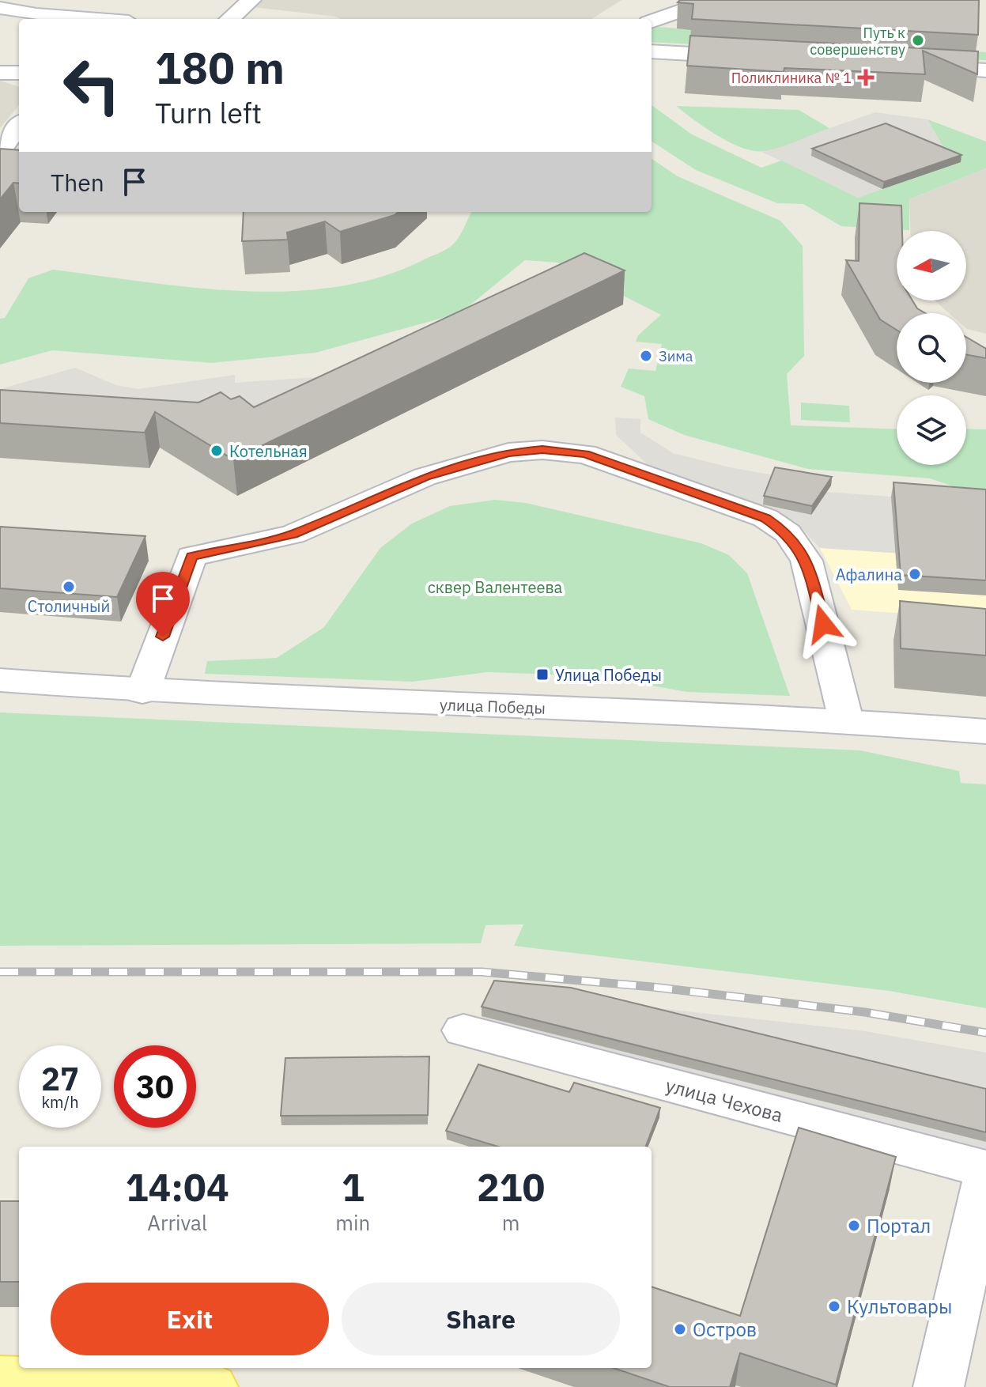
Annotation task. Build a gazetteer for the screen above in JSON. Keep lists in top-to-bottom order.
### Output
{
  "streets": {
    "street": ["улица Победы", "улица Чехова"]
  },
  "parks": ["сквер Валентеева"],
  "places": {
    "other": [
      "Путь к совершенству",
      "Зима",
      "Котельная",
      "Афалина",
      "Столичный",
      "Портал",
      "Культовары",
      "Остров"
    ],
    "health": ["Поликлиника № 1"],
    "transit": ["Улица Победы"]
  },
  "north": "left",
  "page": {
    "turn": ["180 m", "Turn left"],
    "then": "Then",
    "speed": "27 km/h",
    "limit": "30",
    "eta": [
      "14:04",
      "Arrival",
      "1",
      "min",
      "210",
      "m"
    ],
    "buttons": ["Exit", "Share"]
  }
}
